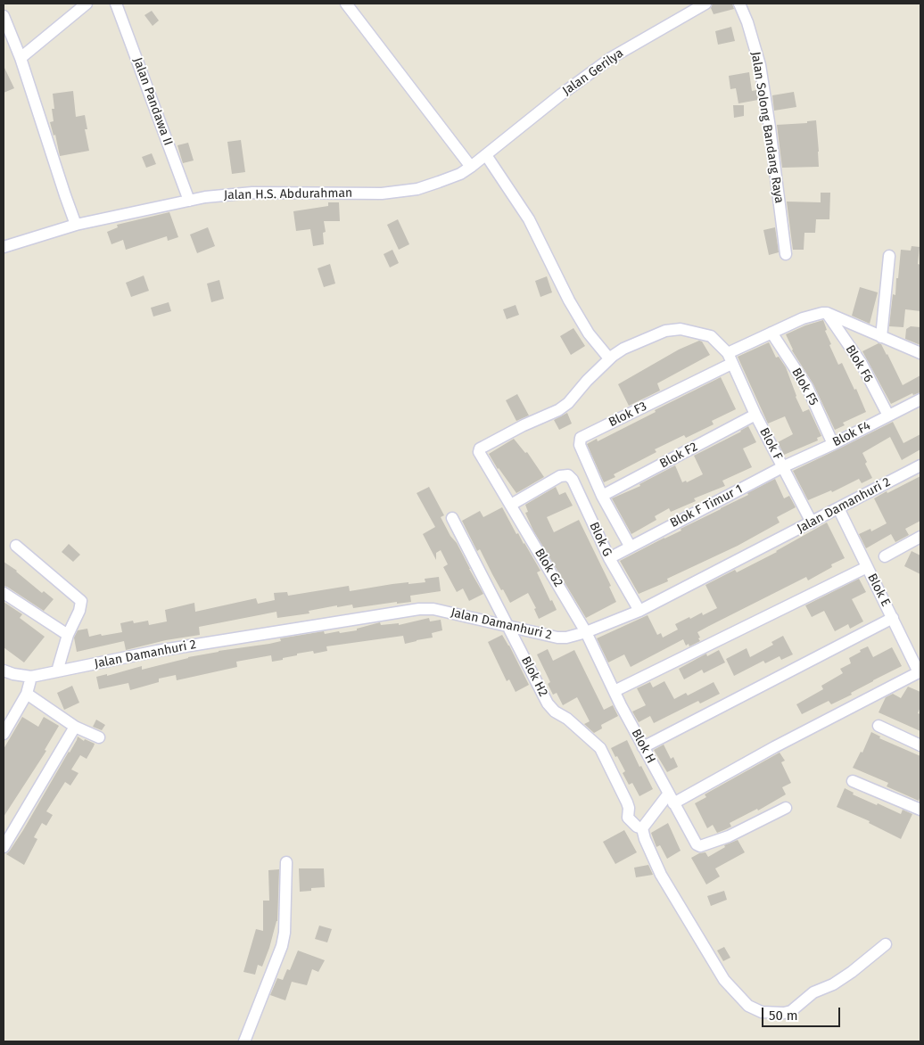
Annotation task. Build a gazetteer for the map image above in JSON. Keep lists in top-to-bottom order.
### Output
{
  "streets": {
    "street": [
      "Jalan Gerilya",
      "Jalan Pandawa II",
      "Jalan Solong Bandang Raya",
      "Jalan H.S. Abdurahman",
      "Blok F6",
      "Blok F5",
      "Blok F3",
      "Blok F4",
      "Blok F",
      "Blok F2",
      "Jalan Damanhuri 2",
      "Blok F Timur 1",
      "Blok G",
      "Blok G2",
      "Blok E",
      "Blok H2",
      "Blok H"
    ]
  },
  "crossings": [
    ["Jalan Gerilya", "Jalan H.S. Abdurahman"],
    ["Jalan Pandawa II", "Jalan H.S. Abdurahman"],
    ["Blok F6", "Blok F4"],
    ["Blok F5", "Blok F4"],
    ["Blok F3", "Blok F"],
    ["Blok F3", "Blok F2"],
    ["Blok F4", "Blok F"],
    ["Blok F4", "Blok F Timur 1"],
    ["Blok F", "Blok F2"],
    ["Blok F", "Jalan Damanhuri 2"],
    ["Blok F", "Blok F Timur 1"],
    ["Blok F", "Blok G2"],
    ["Jalan Damanhuri 2", "Blok G"],
    ["Jalan Damanhuri 2", "Blok G2"],
    ["Jalan Damanhuri 2", "Blok E"],
    ["Jalan Damanhuri 2", "Blok H2"],
    ["Jalan Damanhuri 2", "Blok H"],
    ["Blok F Timur 1", "Blok G"],
    ["Blok G", "Blok G2"],
    ["Blok G2", "Blok H"]
  ],
  "scale_bar": "50 m"
}
